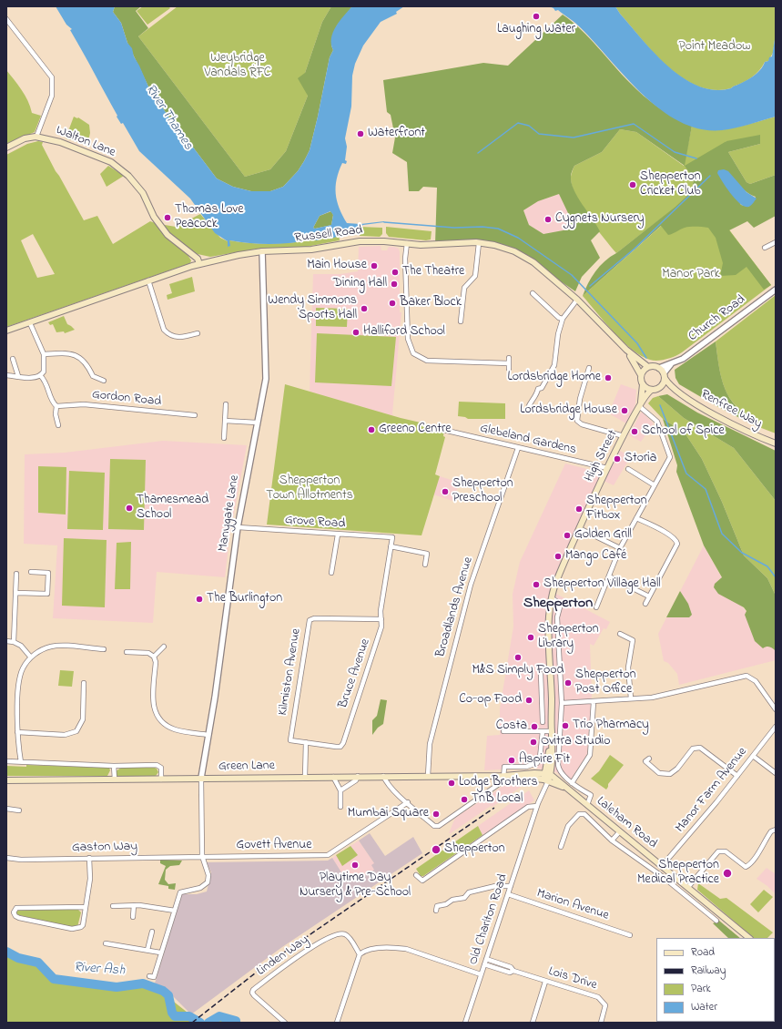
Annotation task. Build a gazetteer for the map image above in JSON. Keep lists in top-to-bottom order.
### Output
{
  "streets": {
    "main road": [
      "Walton Lane",
      "Russell Road",
      "Renfree Way",
      "High Street",
      "Green Lane",
      "Laleham Road"
    ],
    "street": [
      "Church Road",
      "Gordon Road",
      "Glebeland Gardens",
      "Manygate Lane",
      "Grove Road",
      "Broadlands Avenue",
      "Kilmiston Avenue",
      "Bruce Avenue",
      "Manor Farm Avenue",
      "Govett Avenue",
      "Gaston Way",
      "Marion Avenue",
      "Old Charlton Road",
      "Linden Way",
      "Lois Drive"
    ]
  },
  "crossings": [
    ["Walton Lane", "Russell Road"],
    ["Russell Road", "Church Road"],
    ["Russell Road", "Renfree Way"],
    ["Russell Road", "High Street"],
    ["Russell Road", "Manygate Lane"],
    ["Church Road", "Renfree Way"],
    ["Church Road", "High Street"],
    ["Renfree Way", "High Street"],
    ["Glebeland Gardens", "High Street"],
    ["Glebeland Gardens", "Broadlands Avenue"],
    ["High Street", "Green Lane"],
    ["High Street", "Laleham Road"],
    ["High Street", "Old Charlton Road"],
    ["Manygate Lane", "Grove Road"],
    ["Manygate Lane", "Green Lane"],
    ["Grove Road", "Bruce Avenue"],
    ["Broadlands Avenue", "Green Lane"],
    ["Kilmiston Avenue", "Bruce Avenue"],
    ["Green Lane", "Laleham Road"],
    ["Green Lane", "Old Charlton Road"],
    ["Manor Farm Avenue", "Laleham Road"],
    ["Laleham Road", "Old Charlton Road"],
    ["Govett Avenue", "Gaston Way"],
    ["Marion Avenue", "Old Charlton Road"],
    ["Old Charlton Road", "Lois Drive"]
  ],
  "districts": ["Shepperton"],
  "water": ["River Thames", "River Ash"],
  "parks": [
    "Point Meadow",
    "Weybridge Vandals RFC",
    "Manor Park",
    "Shepperton Town Allotments"
  ],
  "places": [
    "Laughing Water",
    "Waterfront",
    "Shepperton Cricket Club",
    "Thomas Love Peacock",
    "Cygnets Nursery",
    "Main House",
    "The Theatre",
    "Dining Hall",
    "Baker Block",
    "Wendy Simmons Sports Hall",
    "Halliford School",
    "Lordsbridge Home",
    "Lordsbridge House",
    "Greeno Centre",
    "School of Spice",
    "Storia",
    "Shepperton Preschool",
    "Thamesmead School",
    "Shepperton Fitbox",
    "Golden Grill",
    "Mango Café",
    "Shepperton Village Hall",
    "The Burlington",
    "Shepperton Library",
    "M&S Simply Food",
    "Shepperton Post Office",
    "Co-op Food",
    "Trio Pharmacy",
    "Costa",
    "Ovitra Studio",
    "Aspire Fit",
    "Lodge Brothers",
    "TnB Local",
    "Mumbai Square",
    "Shepperton",
    "Playtime Day Nursery & Pre-School",
    "Shepperton Medical Practice"
  ],
  "legend": [
    "Road",
    "Railway",
    "Park",
    "Water"
  ]
}
